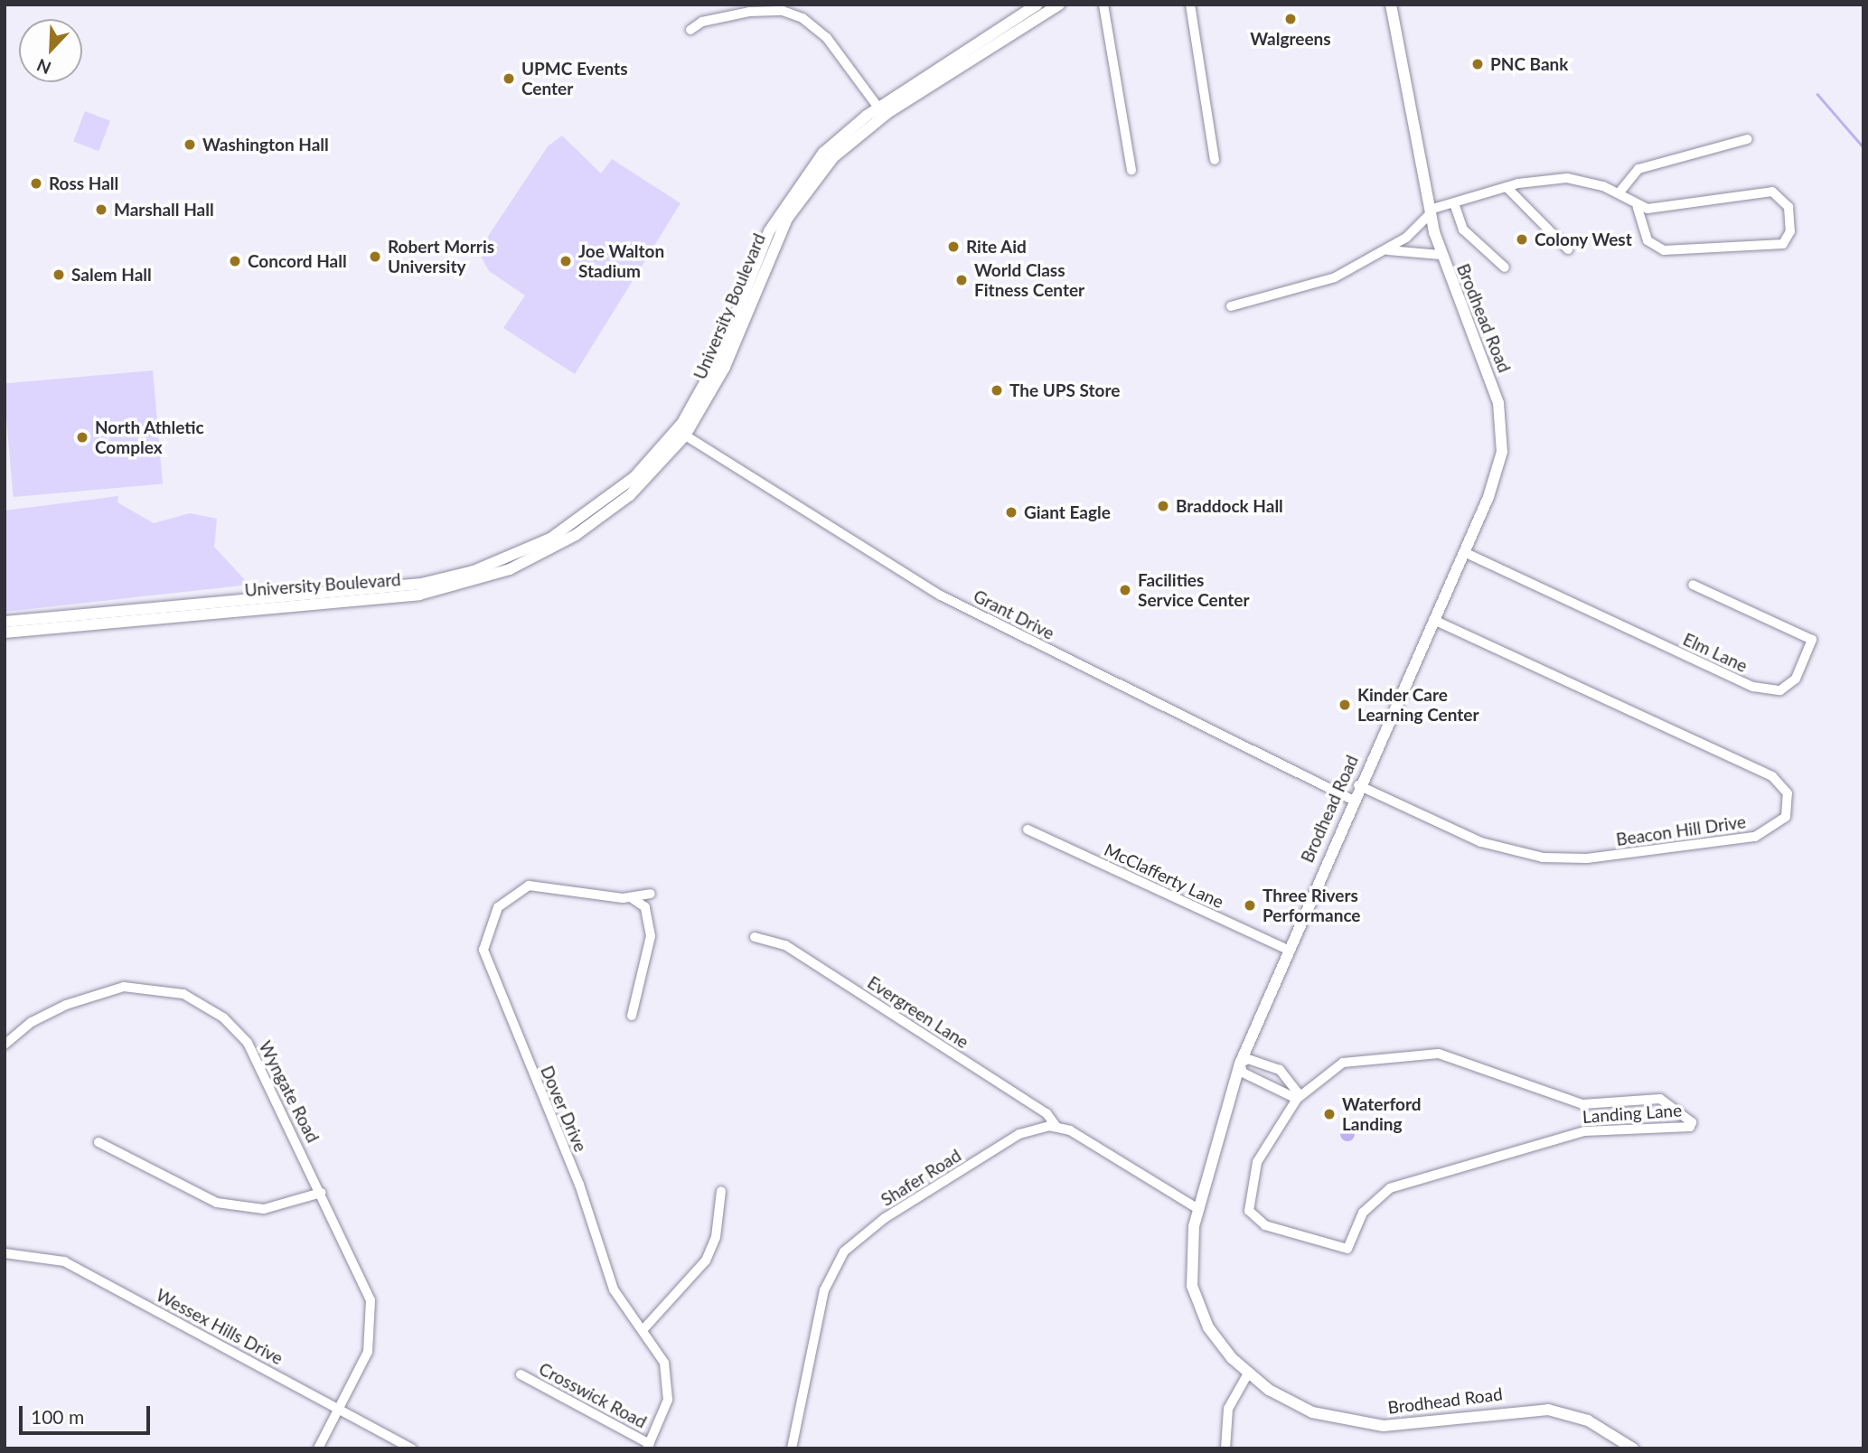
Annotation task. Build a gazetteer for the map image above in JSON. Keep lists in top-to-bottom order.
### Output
{
  "streets": {
    "main road": ["University Boulevard", "Brodhead Road"],
    "street": [
      "Grant Drive",
      "Elm Lane",
      "Beacon Hill Drive",
      "McClafferty Lane",
      "Evergreen Lane",
      "Wyngate Road",
      "Dover Drive",
      "Landing Lane",
      "Shafer Road",
      "Wessex Hills Drive",
      "Crosswick Road"
    ]
  },
  "crossings": [
    ["University Boulevard", "Grant Drive"],
    ["Brodhead Road", "Grant Drive"],
    ["Brodhead Road", "Elm Lane"],
    ["Brodhead Road", "Beacon Hill Drive"],
    ["Brodhead Road", "McClafferty Lane"],
    ["Evergreen Lane", "Shafer Road"],
    ["Wyngate Road", "Wessex Hills Drive"],
    ["Dover Drive", "Crosswick Road"]
  ],
  "places": [
    "Walgreens",
    "PNC Bank",
    "UPMC Events Center",
    "Washington Hall",
    "Ross Hall",
    "Marshall Hall",
    "Colony West",
    "Rite Aid",
    "Robert Morris University",
    "Concord Hall",
    "Joe Walton Stadium",
    "Salem Hall",
    "World Class Fitness Center",
    "The UPS Store",
    "North Athletic Complex",
    "Braddock Hall",
    "Giant Eagle",
    "Facilities Service Center",
    "Kinder Care Learning Center",
    "Three Rivers Performance",
    "Waterford Landing"
  ],
  "scale_bar": "100 m",
  "north": "bottom left"
}
